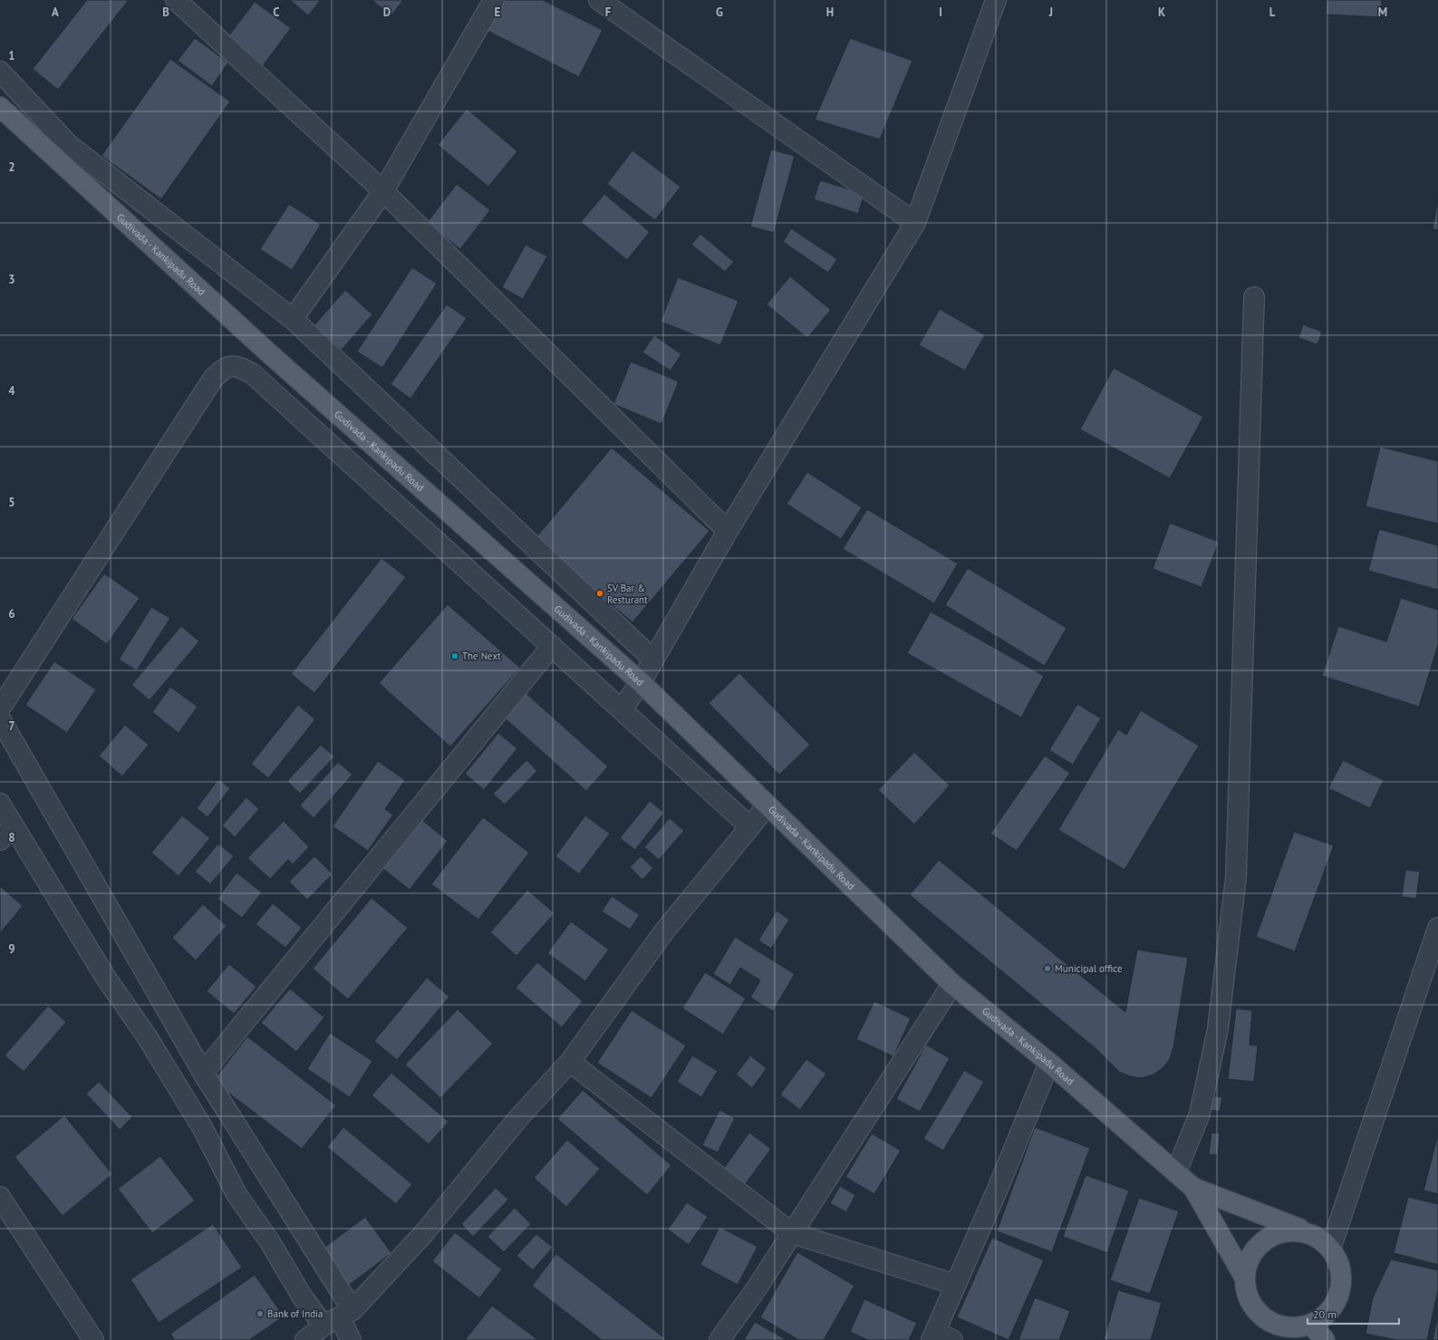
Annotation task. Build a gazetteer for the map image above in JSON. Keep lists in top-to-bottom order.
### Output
{
  "streets": {
    "main road": ["Gudivada - Kankipadu Road"]
  },
  "places": [
    "SV Bar & Resturant",
    "The Next",
    "Municipal office",
    "Bank of India"
  ],
  "scale_bar": "20 m",
  "grid": {
    "columns": [
      "A",
      "B",
      "C",
      "D",
      "E",
      "F",
      "G",
      "H",
      "I",
      "J",
      "K",
      "L",
      "M"
    ],
    "rows": [
      "1",
      "2",
      "3",
      "4",
      "5",
      "6",
      "7",
      "8",
      "9"
    ]
  }
}
